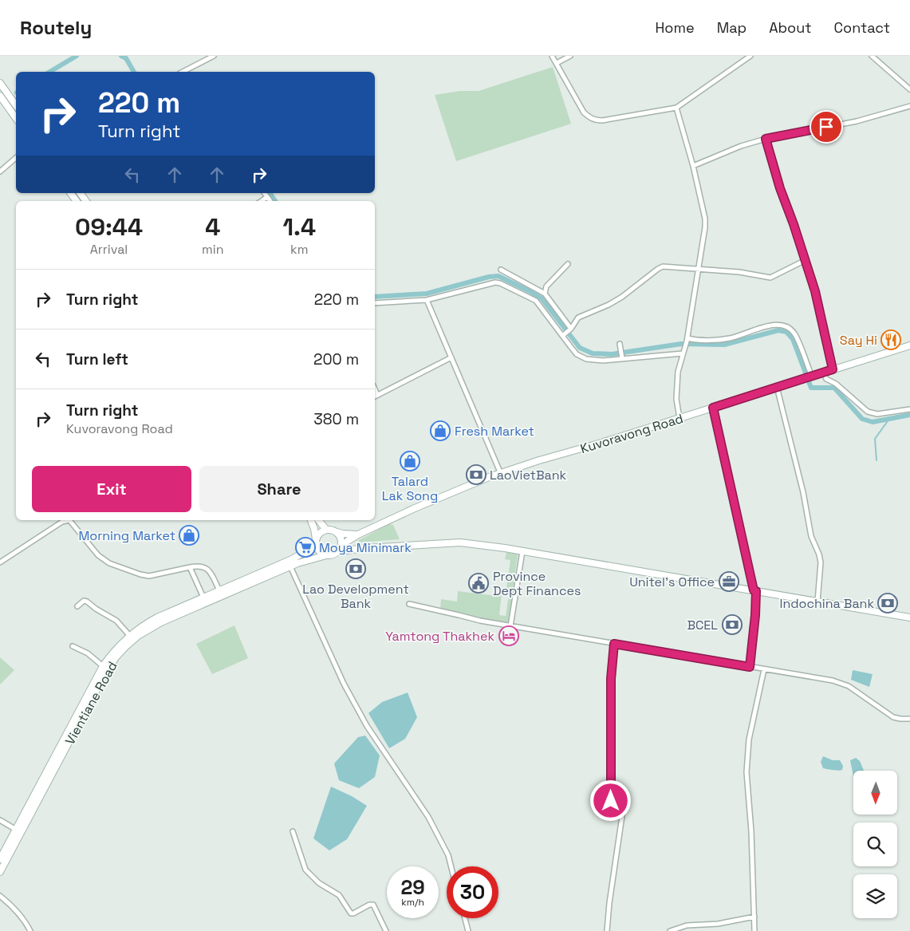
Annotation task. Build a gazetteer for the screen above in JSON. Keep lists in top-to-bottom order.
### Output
{
  "streets": {
    "street": ["Kuvoravong Road", "Vientiane Road"]
  },
  "crossings": [
    ["Kuvoravong Road", "Vientiane Road"]
  ],
  "places": {
    "restaurant": ["Say Hi"],
    "shop": ["Fresh Market", "Talard Lak Song", "Morning Market"],
    "bank": [
      "LaoVietBank",
      "Lao Development Bank",
      "Indochina Bank",
      "BCEL"
    ],
    "supermarket": ["Moya Minimark"],
    "office": ["Unitel's Office"],
    "public building": ["Province Dept Finances"],
    "hotel": ["Yamtong Thakhek"]
  },
  "north": "bottom",
  "page": {
    "header": "Routely",
    "nav": [
      "Home",
      "Map",
      "About",
      "Contact"
    ],
    "turn": ["220 m", "Turn right"],
    "eta": [
      "09:44",
      "Arrival",
      "4",
      "min",
      "1.4",
      "km"
    ],
    "list": [
      {
        "name": "Turn right",
        "value": "220 m"
      },
      {
        "name": "Turn left",
        "value": "200 m"
      },
      {
        "name": "Turn right",
        "note": "Kuvoravong Road",
        "value": "380 m"
      }
    ],
    "buttons": ["Exit", "Share"],
    "speed": "29 km/h",
    "limit": "30"
  }
}
